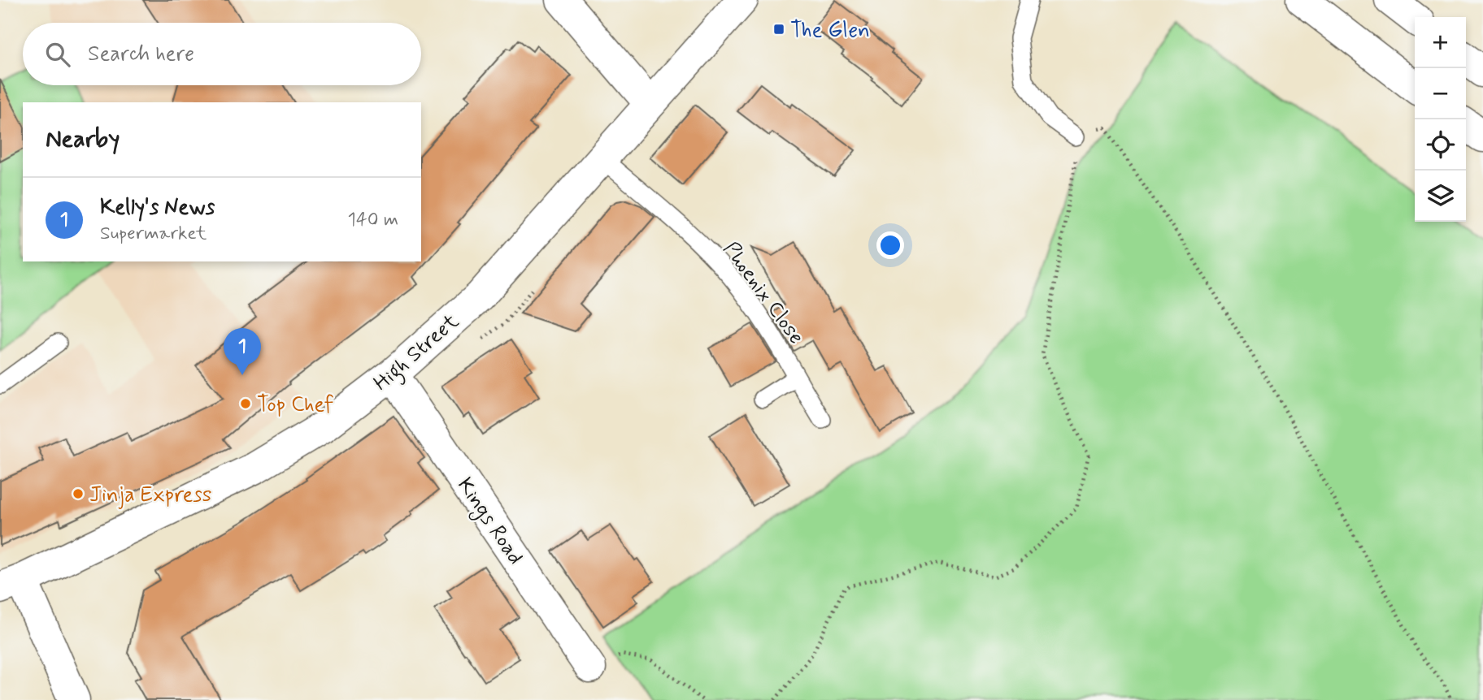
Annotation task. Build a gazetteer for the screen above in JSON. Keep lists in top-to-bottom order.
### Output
{
  "streets": {
    "main road": ["High Street", "Kings Road"],
    "lane": ["Phoenix Close"]
  },
  "crossings": [
    ["Phoenix Close", "High Street"],
    ["High Street", "Kings Road"]
  ],
  "places": {
    "transit": ["The Glen"],
    "other": ["Top Chef", "Jinja Express"]
  },
  "page": {
    "map_buttons": ["+", "−"],
    "search": "Search here",
    "heading": "Nearby",
    "list": [
      {
        "mark": "1",
        "name": "Kelly's News",
        "note": "Supermarket",
        "value": "140 m"
      }
    ],
    "pins": "1"
  }
}
